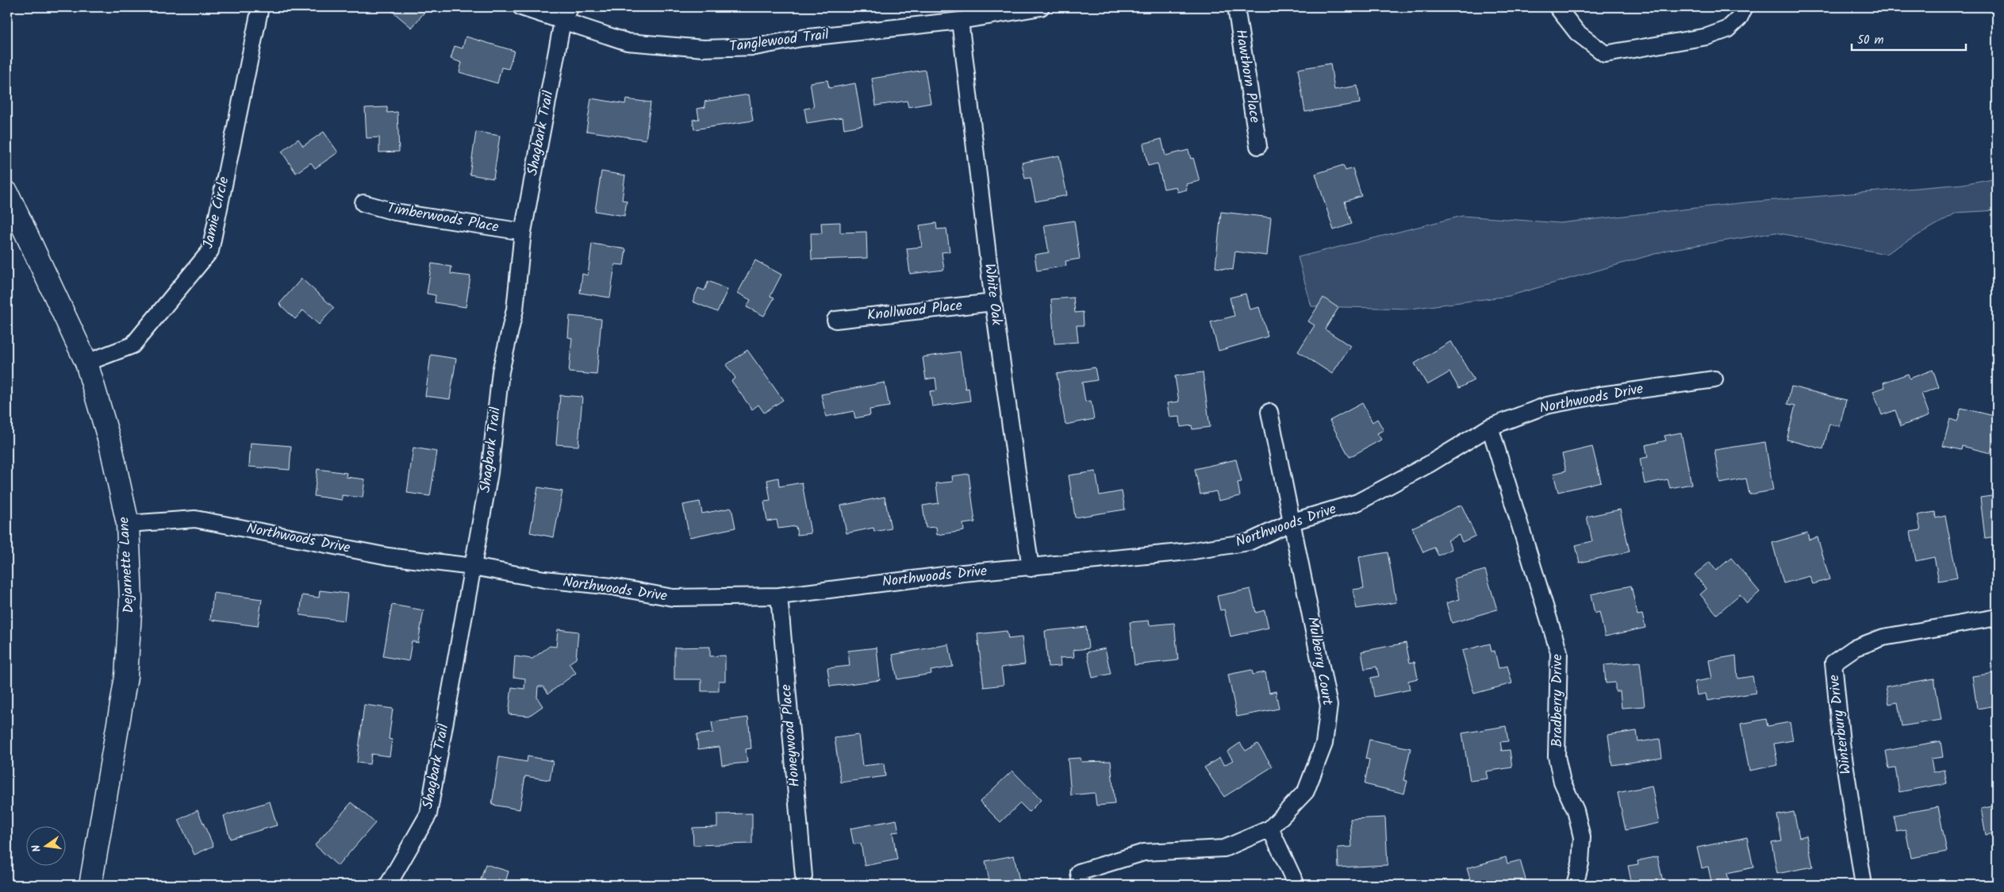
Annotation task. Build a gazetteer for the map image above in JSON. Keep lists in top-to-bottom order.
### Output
{
  "streets": {
    "main road": ["Dejarnette Lane"],
    "street": [
      "Tanglewood Trail",
      "Hawthorn Place",
      "Shagbark Trail",
      "Jamie Circle",
      "Timberwoods Place",
      "White Oak",
      "Knollwood Place",
      "Northwoods Drive",
      "Mulberry Court",
      "Bradberry Drive",
      "Winterbury Drive",
      "Honeywood Place"
    ]
  },
  "crossings": [
    ["Tanglewood Trail", "Shagbark Trail"],
    ["Tanglewood Trail", "White Oak"],
    ["Shagbark Trail", "Timberwoods Place"],
    ["Shagbark Trail", "Northwoods Drive"],
    ["Jamie Circle", "Dejarnette Lane"],
    ["White Oak", "Knollwood Place"],
    ["White Oak", "Northwoods Drive"],
    ["Northwoods Drive", "Dejarnette Lane"],
    ["Northwoods Drive", "Mulberry Court"],
    ["Northwoods Drive", "Bradberry Drive"],
    ["Northwoods Drive", "Honeywood Place"]
  ],
  "scale_bar": "50 m",
  "north": "left"
}
